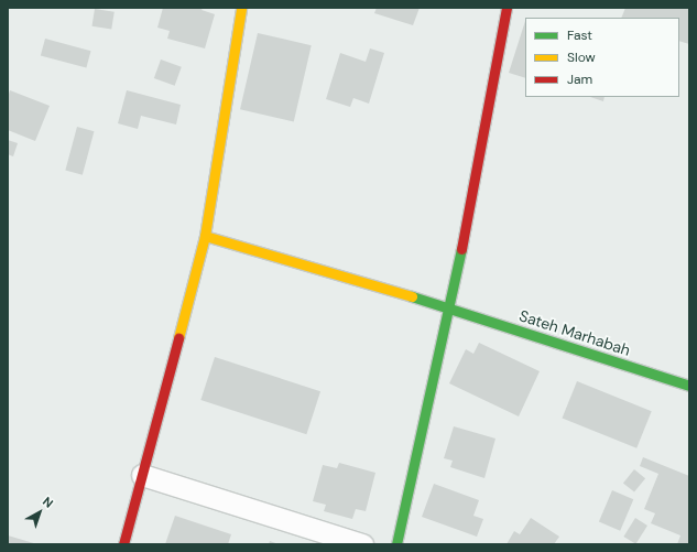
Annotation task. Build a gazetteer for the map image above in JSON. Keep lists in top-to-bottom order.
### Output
{
  "streets": {
    "street": ["Sateh Marhabah"]
  },
  "legend": ["Fast", "Slow", "Jam"],
  "north": "top right"
}
